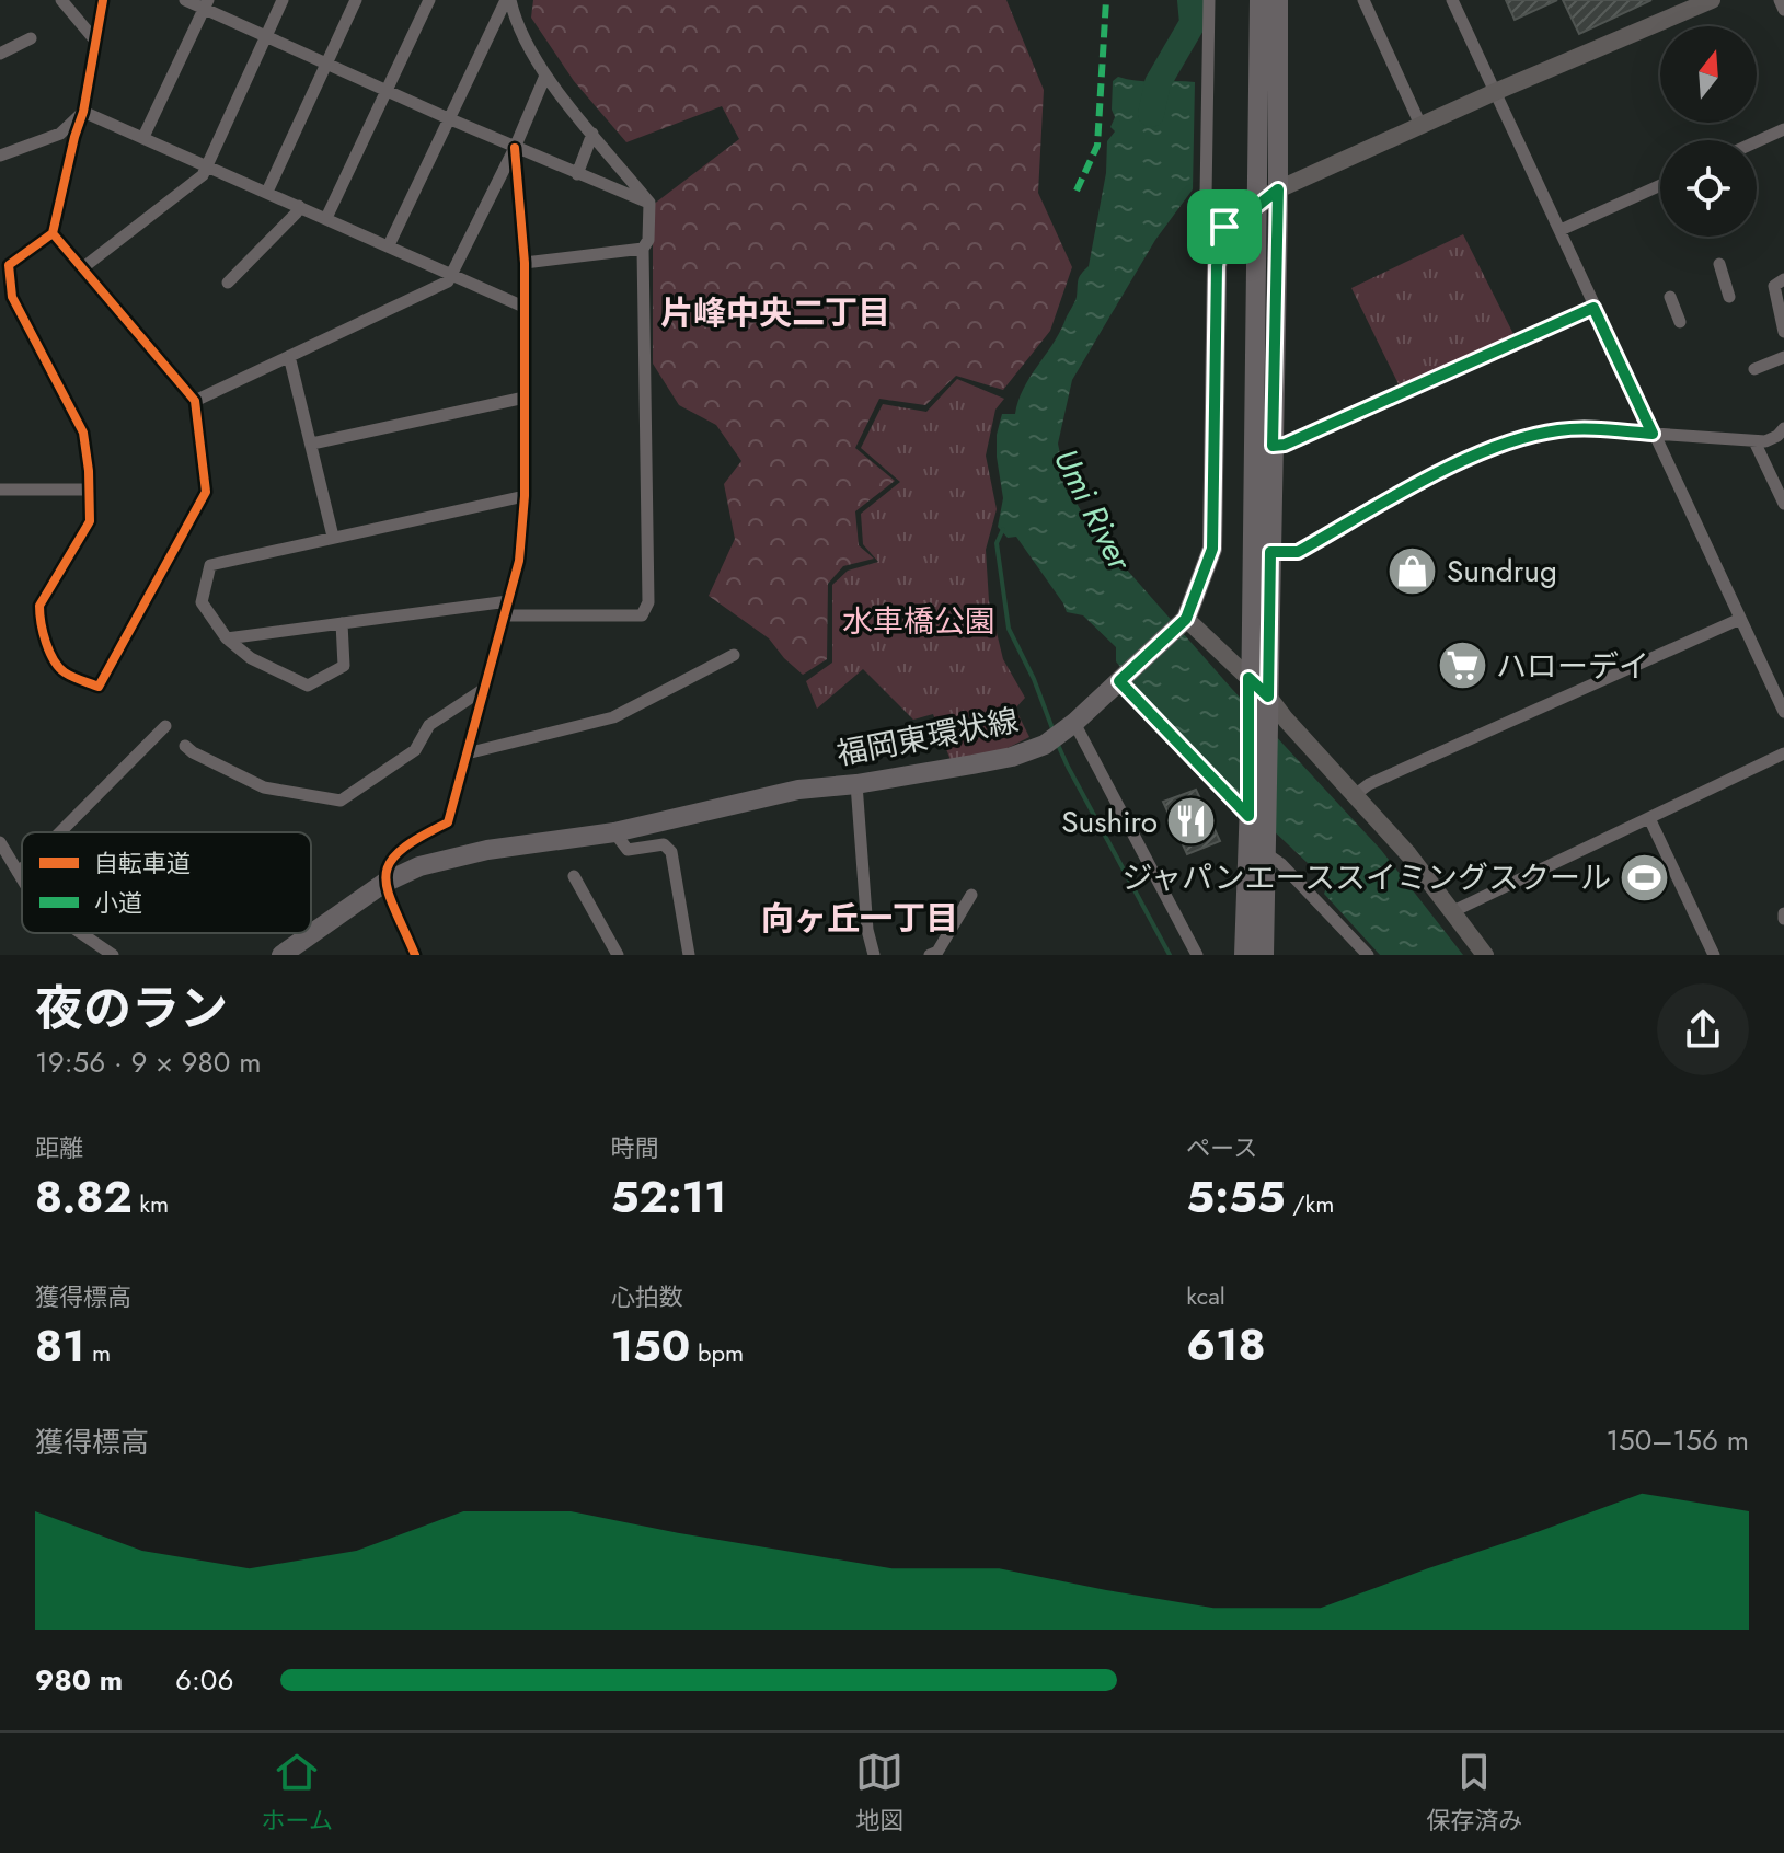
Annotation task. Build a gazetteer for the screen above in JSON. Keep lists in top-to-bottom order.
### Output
{
  "streets": {
    "main road": ["福岡東環状線"]
  },
  "districts": ["片峰中央二丁目", "向ヶ丘一丁目"],
  "water": ["Umi River"],
  "parks": ["水車橋公園"],
  "places": {
    "shop": ["Sundrug"],
    "supermarket": ["ハローデイ"],
    "restaurant": ["Sushiro"],
    "sports": ["ジャパンエーススイミングスクール"]
  },
  "legend": ["自転車道", "小道"],
  "north": "top",
  "page": {
    "heading": ["夜のラン", "19:56 · 9 × 980 m"],
    "stats": [
      ["距離", "8.82 km"],
      ["時間", "52:11"],
      ["ペース", "5:55 /km"],
      ["獲得標高", "81 m"],
      ["心拍数", "150 bpm"],
      ["kcal", "618"]
    ],
    "chart": ["獲得標高", "150–156 m"],
    "list": [
      {
        "name": "980 m",
        "note": "6:06"
      }
    ],
    "tabs": ["ホーム", "地図", "保存済み"]
  }
}
